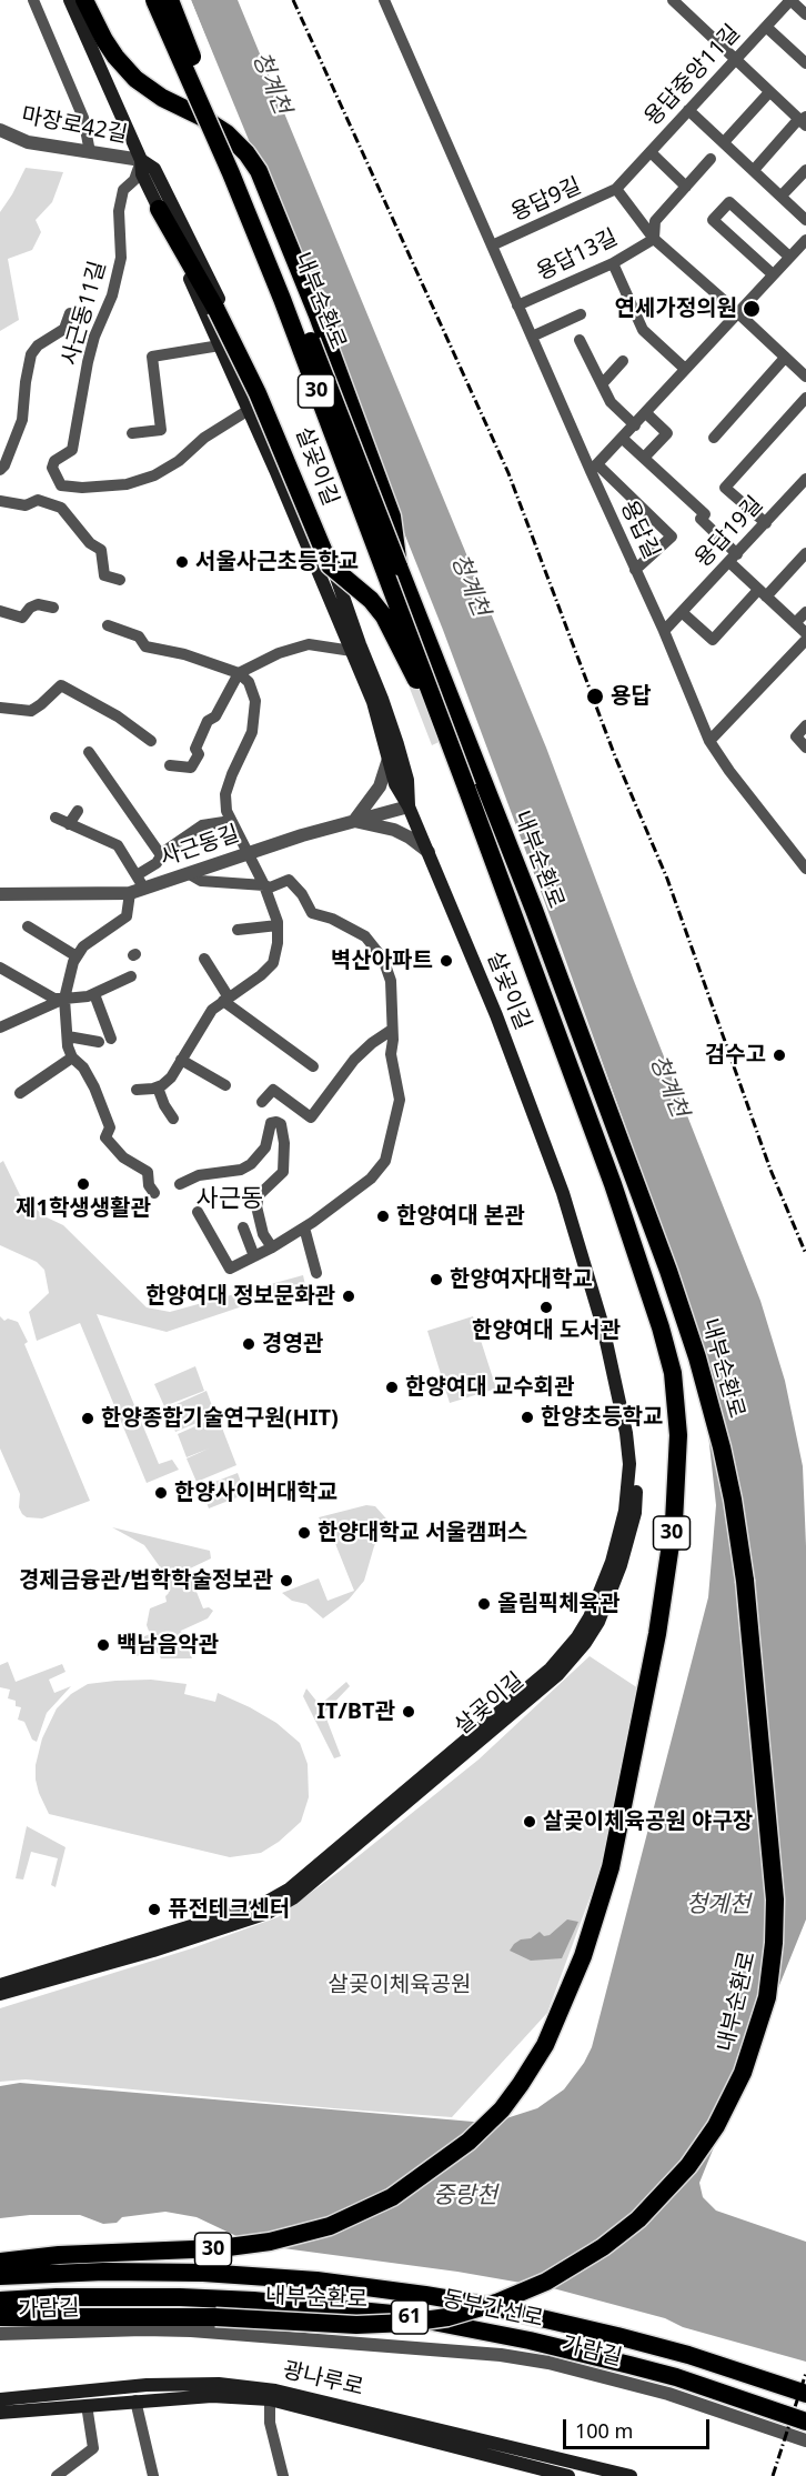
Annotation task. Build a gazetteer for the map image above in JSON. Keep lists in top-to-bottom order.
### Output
{
  "streets": {
    "highway": [
      "내부순환로",
      "30",
      "동부간선로",
      "61"
    ],
    "main road": ["살곶이길", "광나루로"],
    "street": [
      "용답중앙11길",
      "마장로42길",
      "용답9길",
      "용답13길",
      "사근동11길",
      "용답길",
      "용답19길",
      "사근동길",
      "가람길"
    ]
  },
  "crossings": [
    ["용답중앙11길", "용답9길"],
    ["마장로42길", "사근동11길"],
    ["마장로42길", "살곶이길"],
    ["용답9길", "용답길"],
    ["용답13길", "용답길"],
    ["사근동11길", "살곶이길"],
    ["살곶이길", "사근동길"],
    ["용답길", "용답19길"]
  ],
  "districts": ["사근동"],
  "water": ["청계천", "중랑천"],
  "parks": ["살곶이체육공원"],
  "places": [
    "연세가정의원",
    "서울사근초등학교",
    "용답",
    "벽산아파트",
    "검수고",
    "제1학생생활관",
    "한양여대 본관",
    "한양여자대학교",
    "한양여대 정보문화관",
    "한양여대 도서관",
    "경영관",
    "한양여대 교수회관",
    "한양초등학교",
    "한양종합기술연구원(HIT)",
    "한양사이버대학교",
    "한양대학교 서울캠퍼스",
    "경제금융관/법학학술정보관",
    "올림픽체육관",
    "백남음악관",
    "IT/BT관",
    "살곶이체육공원 야구장",
    "퓨전테크센터"
  ],
  "scale_bar": "100 m"
}
